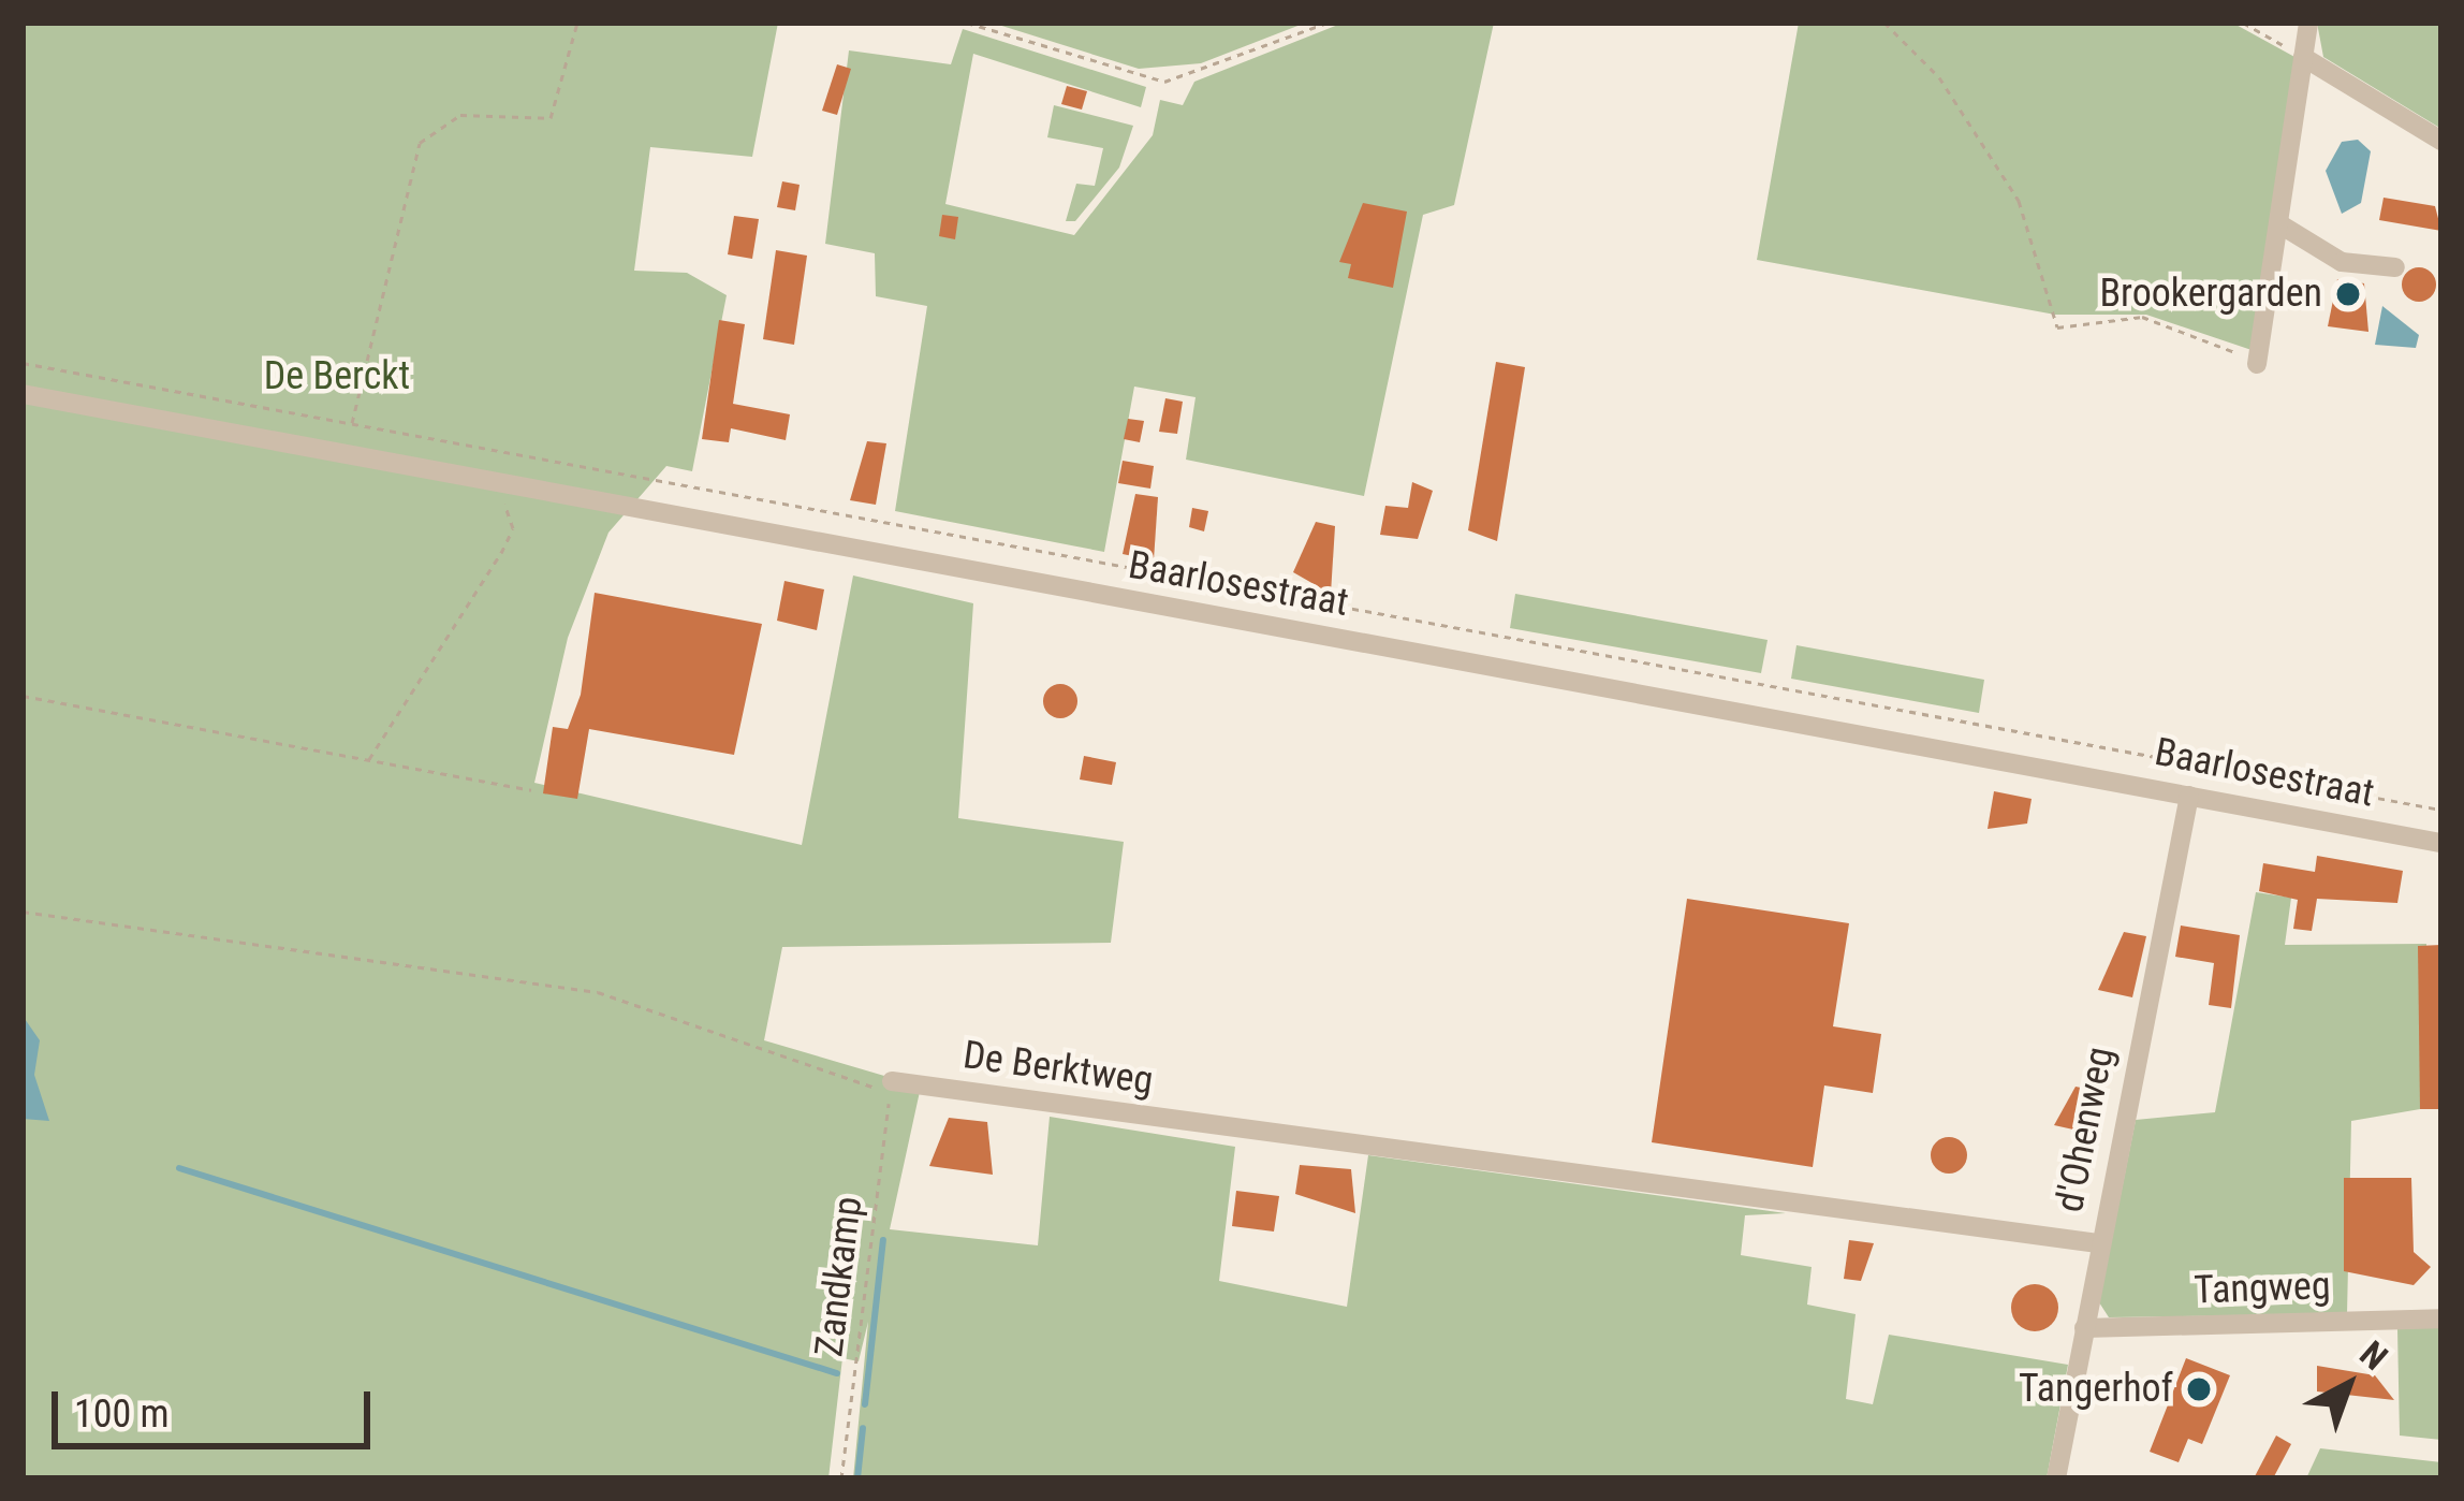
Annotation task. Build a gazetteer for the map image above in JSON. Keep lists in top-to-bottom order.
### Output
{
  "streets": {
    "street": [
      "Baarlosestraat",
      "De Berktweg",
      "d'Ohenweg",
      "Tangweg"
    ],
    "path": ["Zandkamp"]
  },
  "crossings": [
    ["Baarlosestraat", "d'Ohenweg"],
    ["De Berktweg", "d'Ohenweg"],
    ["De Berktweg", "Zandkamp"],
    ["d'Ohenweg", "Tangweg"]
  ],
  "parks": ["De Berckt"],
  "places": ["Brookergarden", "Tangerhof"],
  "scale_bar": "100 m",
  "north": "top right"
}
